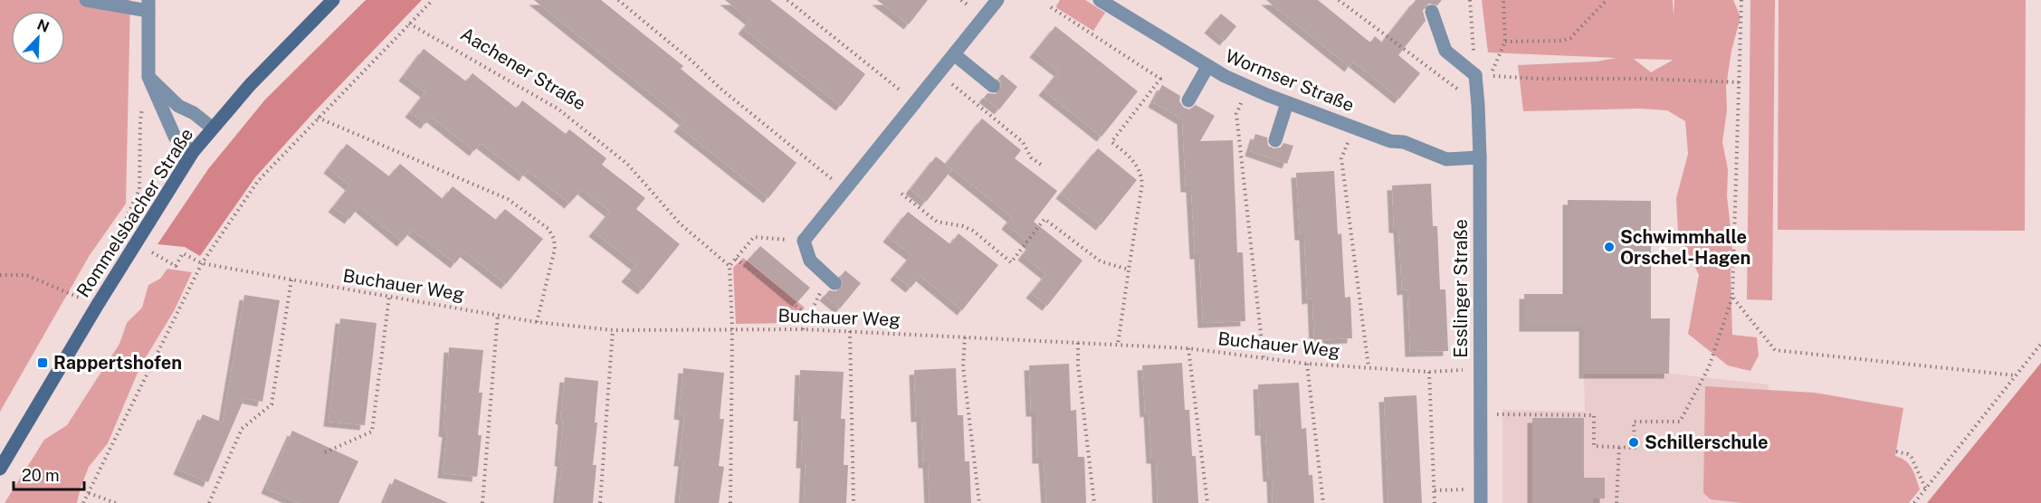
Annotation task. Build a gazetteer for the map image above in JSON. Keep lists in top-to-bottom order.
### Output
{
  "streets": {
    "main road": ["Rommelsbacher Straße"],
    "street": ["Wormser Straße", "Esslinger Straße"],
    "path": ["Aachener Straße", "Buchauer Weg"]
  },
  "crossings": [
    ["Wormser Straße", "Esslinger Straße"],
    ["Rommelsbacher Straße", "Buchauer Weg"],
    ["Buchauer Weg", "Esslinger Straße"]
  ],
  "places": {
    "other": ["Schwimmhalle Orschel-Hagen", "Schillerschule"],
    "transit": ["Rappertshofen"]
  },
  "scale_bar": "20 m",
  "north": "top right"
}
